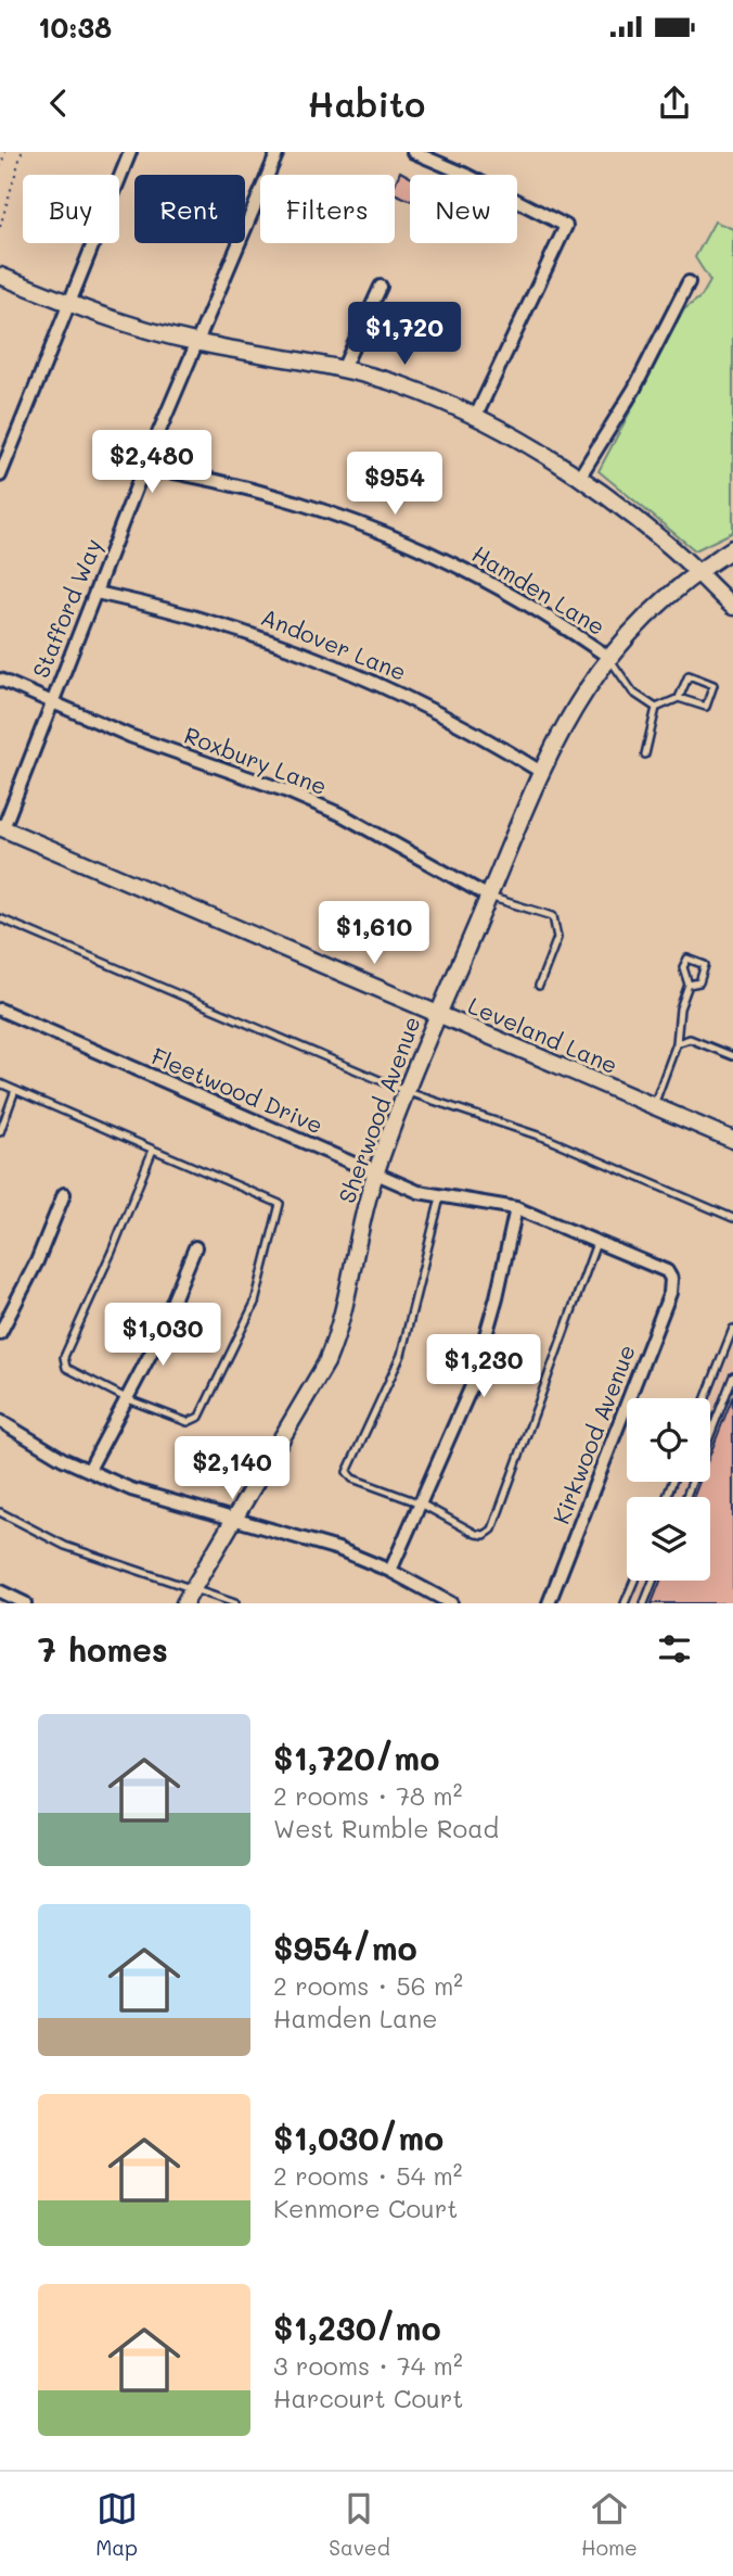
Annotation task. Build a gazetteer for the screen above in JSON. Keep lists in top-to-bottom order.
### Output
{
  "streets": {
    "street": [
      "Hamden Lane",
      "Stafford Way",
      "Andover Lane",
      "Roxbury Lane",
      "Leveland Lane",
      "Fleetwood Drive",
      "Sherwood Avenue",
      "Kirkwood Avenue"
    ]
  },
  "crossings": [
    ["Hamden Lane", "Stafford Way"],
    ["Hamden Lane", "Sherwood Avenue"],
    ["Stafford Way", "Andover Lane"],
    ["Stafford Way", "Roxbury Lane"],
    ["Stafford Way", "Leveland Lane"],
    ["Andover Lane", "Sherwood Avenue"],
    ["Roxbury Lane", "Sherwood Avenue"],
    ["Leveland Lane", "Sherwood Avenue"],
    ["Fleetwood Drive", "Sherwood Avenue"],
    ["Fleetwood Drive", "Kirkwood Avenue"]
  ],
  "page": {
    "status": "10:38",
    "header": "Habito",
    "chip": [
      "Buy",
      "Rent",
      "Filters",
      "New"
    ],
    "price": [
      "$1,720",
      "$2,480",
      "$954",
      "$1,610",
      "$1,030",
      "$1,230",
      "$2,140"
    ],
    "heading": "7 homes",
    "list": [
      {
        "name": "$1,720/mo",
        "note": "2 rooms · 78 m² · West Rumble Road"
      },
      {
        "name": "$954/mo",
        "note": "2 rooms · 56 m² · Hamden Lane"
      },
      {
        "name": "$1,030/mo",
        "note": "2 rooms · 54 m² · Kenmore Court"
      },
      {
        "name": "$1,230/mo",
        "note": "3 rooms · 74 m² · Harcourt Court"
      }
    ],
    "tabs": ["Map", "Saved", "Home"]
  }
}
